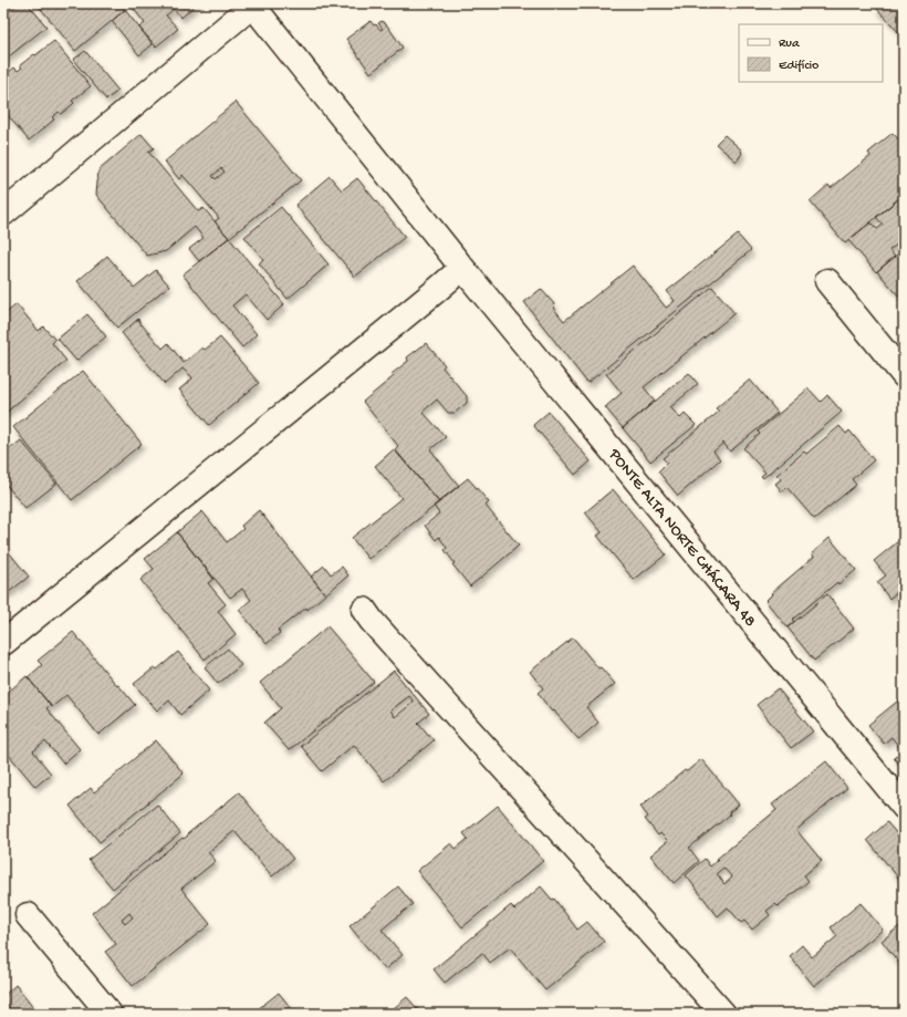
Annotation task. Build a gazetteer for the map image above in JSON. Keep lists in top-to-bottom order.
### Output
{
  "streets": {
    "street": ["PONTE ALTA NORTE CHÁCARA 48"]
  },
  "legend": ["Rua", "Edifício"]
}
